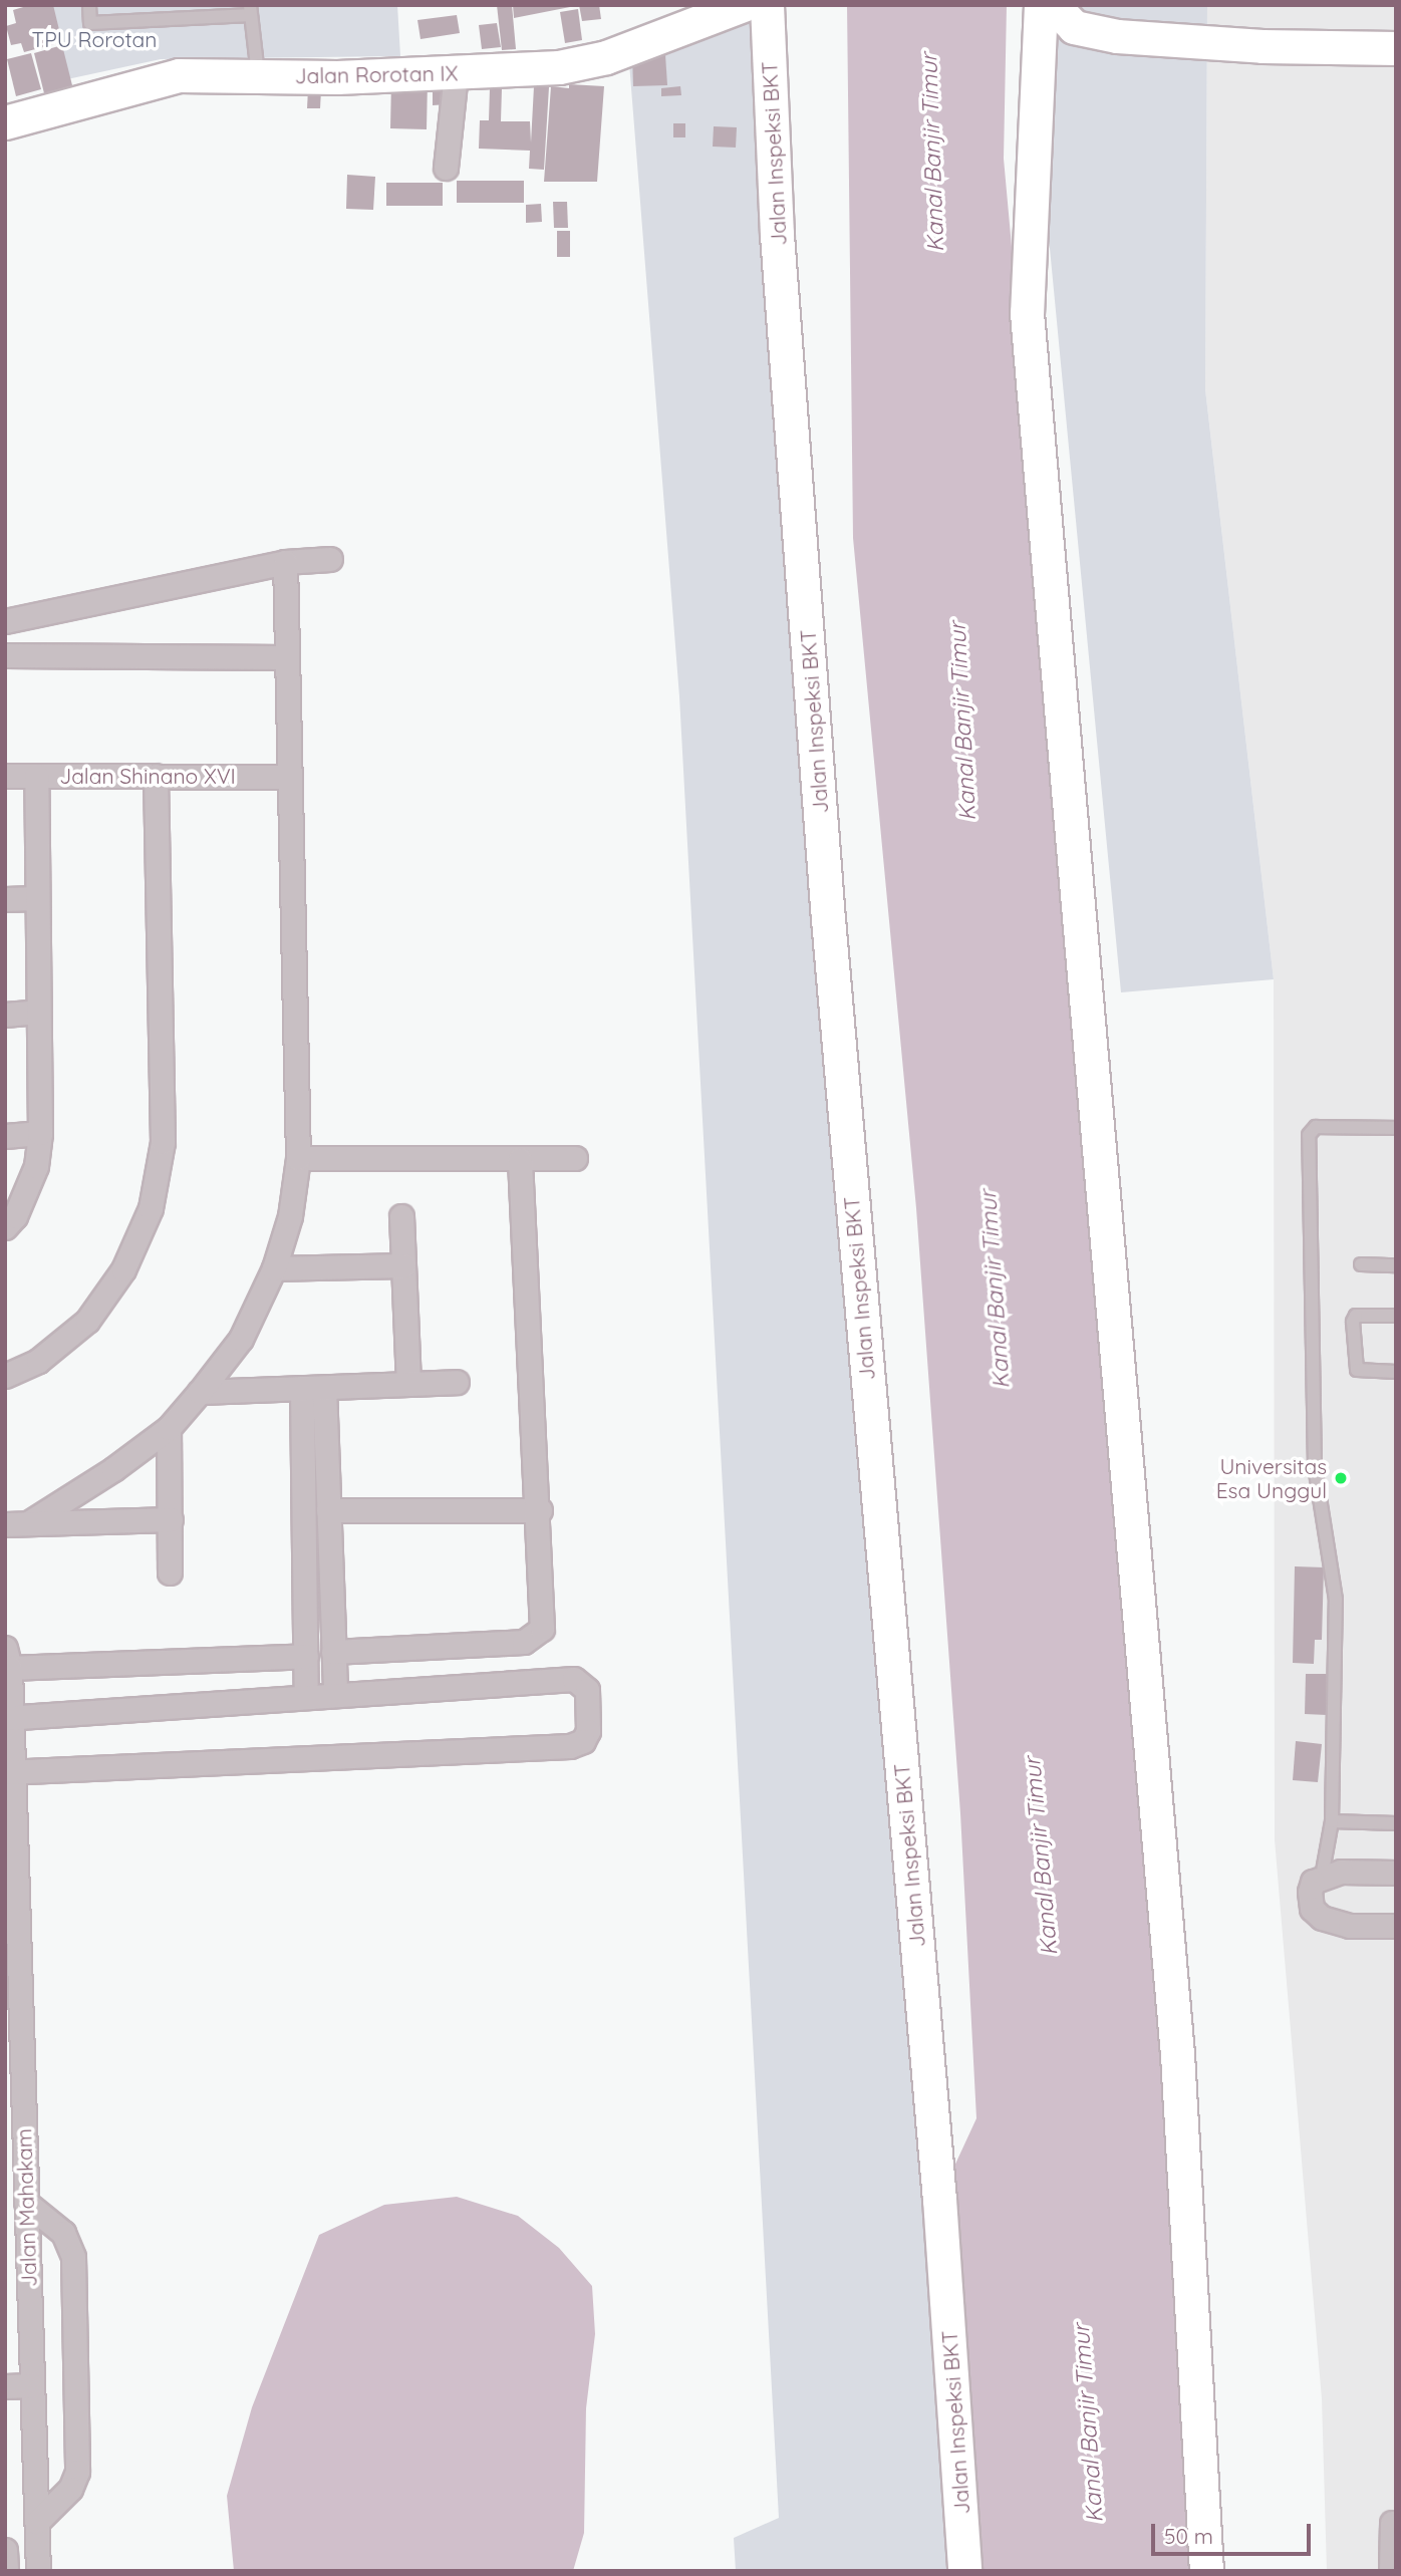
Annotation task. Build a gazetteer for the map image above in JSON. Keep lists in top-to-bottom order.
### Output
{
  "streets": {
    "street": [
      "Jalan Rorotan IX",
      "Jalan Inspeksi BKT",
      "Jalan Shinano XVI",
      "Jalan Mahakam"
    ]
  },
  "water": ["Kanal Banjir Timur"],
  "parks": ["TPU Rorotan"],
  "places": ["Universitas Esa Unggul"],
  "scale_bar": "50 m"
}
